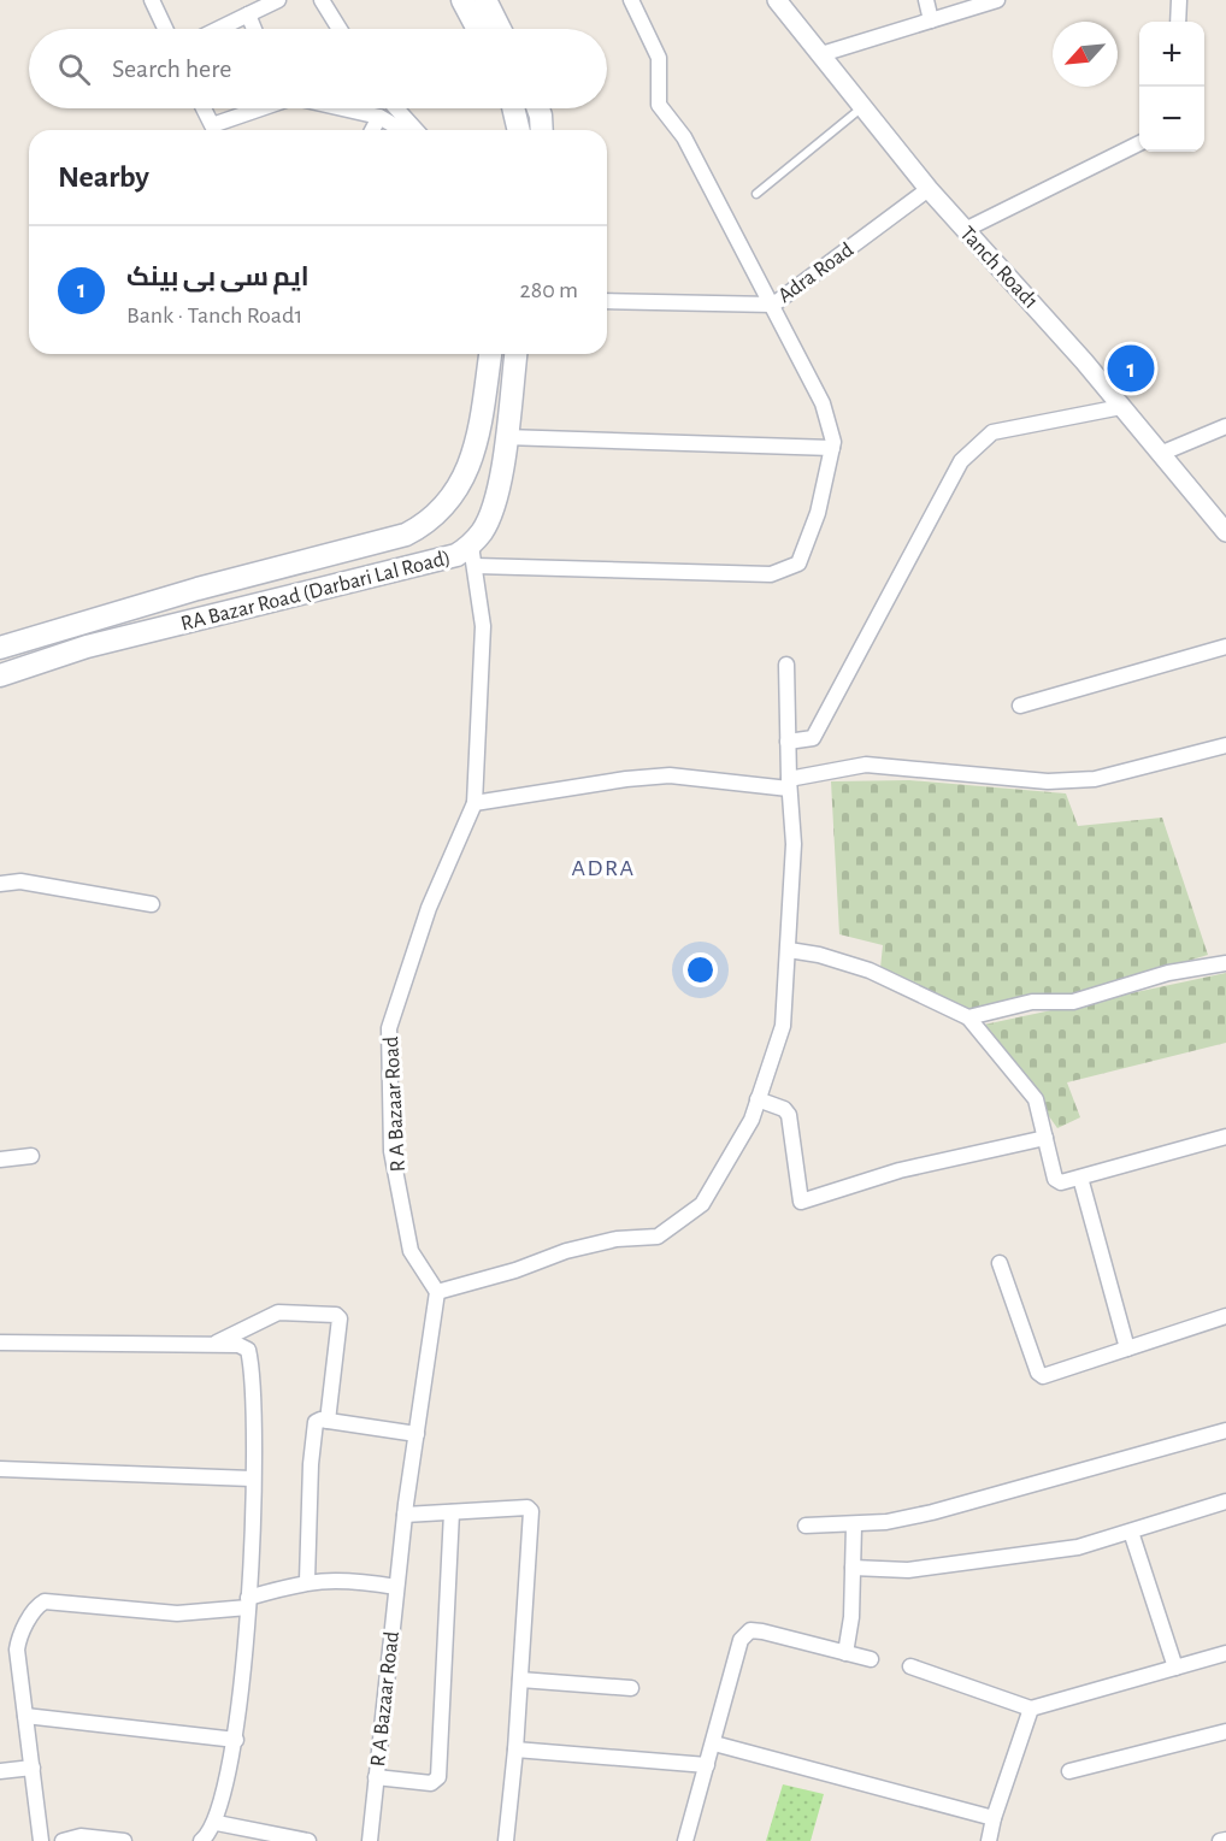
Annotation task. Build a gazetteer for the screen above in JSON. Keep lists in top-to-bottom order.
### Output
{
  "streets": {
    "main road": ["RA Bazar Road (Darbari Lal Road)"],
    "street": ["Tanch Road1", "Adra Road", "R A Bazaar Road"]
  },
  "crossings": [
    ["Tanch Road1", "Adra Road"],
    ["RA Bazar Road (Darbari Lal Road)", "R A Bazaar Road"]
  ],
  "districts": ["ADRA"],
  "north": "bottom left",
  "page": {
    "map_buttons": ["+", "−"],
    "search": "Search here",
    "heading": "Nearby",
    "list": [
      {
        "mark": "1",
        "name": "ایم سی بی بینک",
        "note": "Bank · Tanch Road1",
        "value": "280 m"
      }
    ],
    "pins": "1"
  }
}
